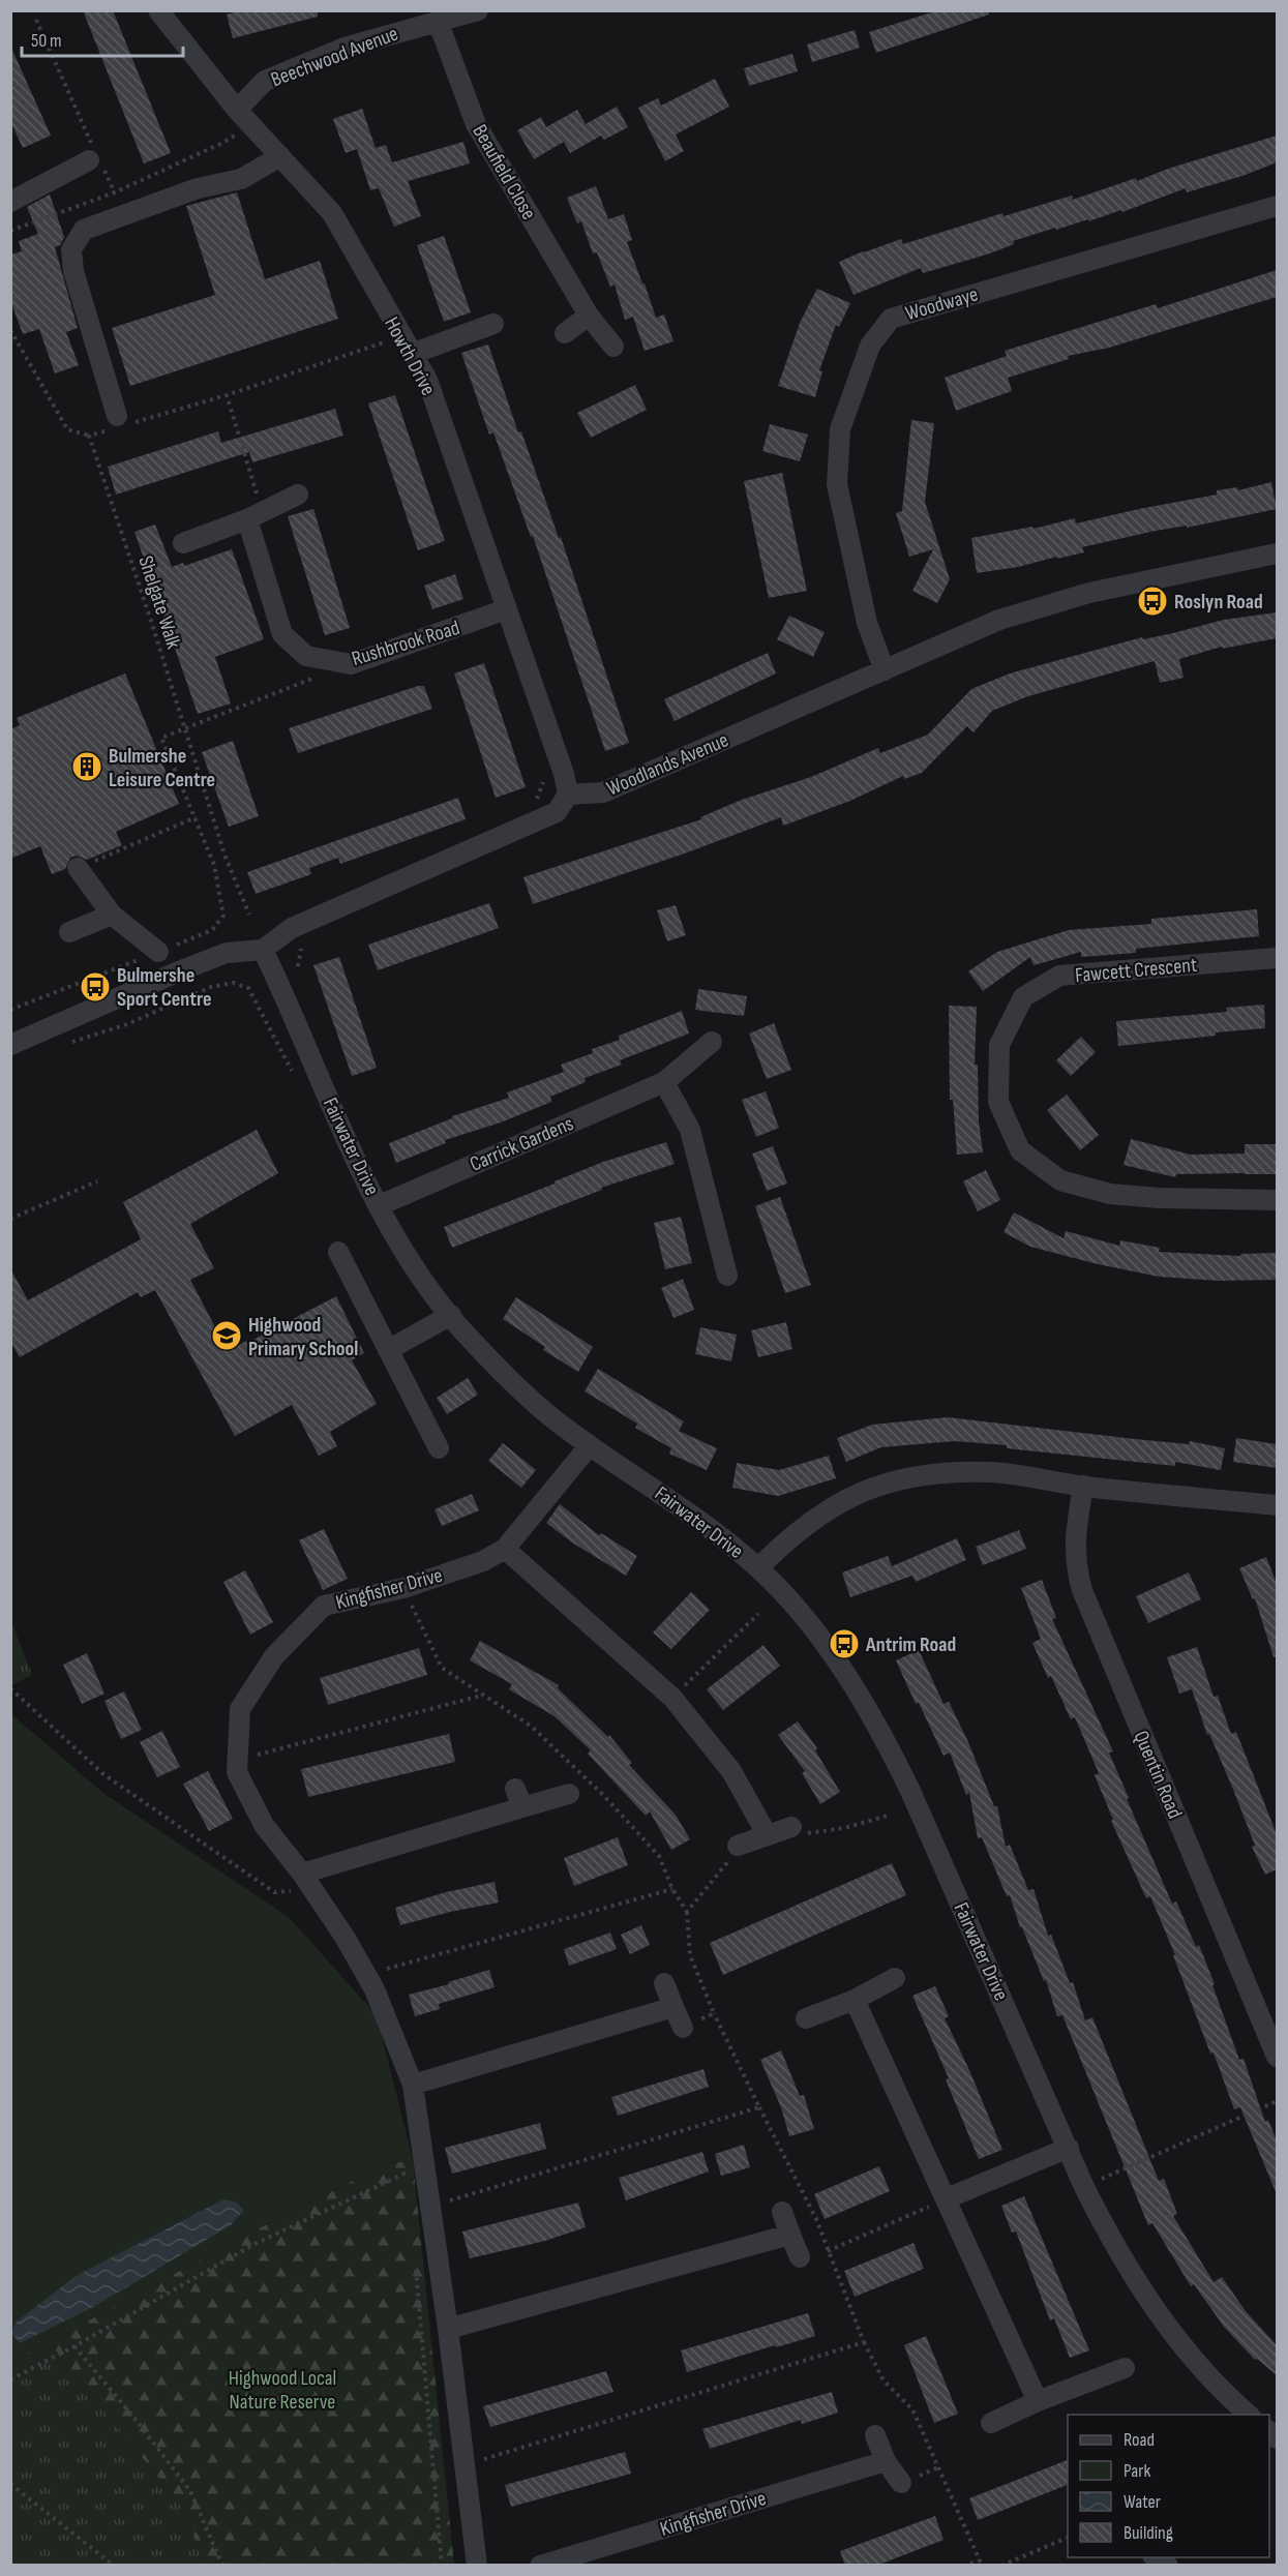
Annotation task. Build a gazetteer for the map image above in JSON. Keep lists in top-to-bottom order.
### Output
{
  "streets": {
    "street": [
      "Beechwood Avenue",
      "Beaufield Close",
      "Woodwaye",
      "Howth Drive",
      "Rushbrook Road",
      "Woodlands Avenue",
      "Fawcett Crescent",
      "Carrick Gardens",
      "Fairwater Drive",
      "Kingfisher Drive",
      "Quentin Road"
    ],
    "path": ["Shelgate Walk"]
  },
  "crossings": [
    ["Beechwood Avenue", "Beaufield Close"],
    ["Beechwood Avenue", "Howth Drive"],
    ["Woodwaye", "Woodlands Avenue"],
    ["Howth Drive", "Rushbrook Road"],
    ["Howth Drive", "Woodlands Avenue"],
    ["Carrick Gardens", "Fairwater Drive"],
    ["Fairwater Drive", "Kingfisher Drive"]
  ],
  "parks": ["Highwood Local Nature Reserve"],
  "places": {
    "bus stop": ["Roslyn Road", "Bulmershe Sport Centre", "Antrim Road"],
    "building": ["Bulmershe Leisure Centre"],
    "school or university": ["Highwood Primary School"]
  },
  "legend": [
    "Road",
    "Park",
    "Water",
    "Building"
  ],
  "scale_bar": "50 m"
}
